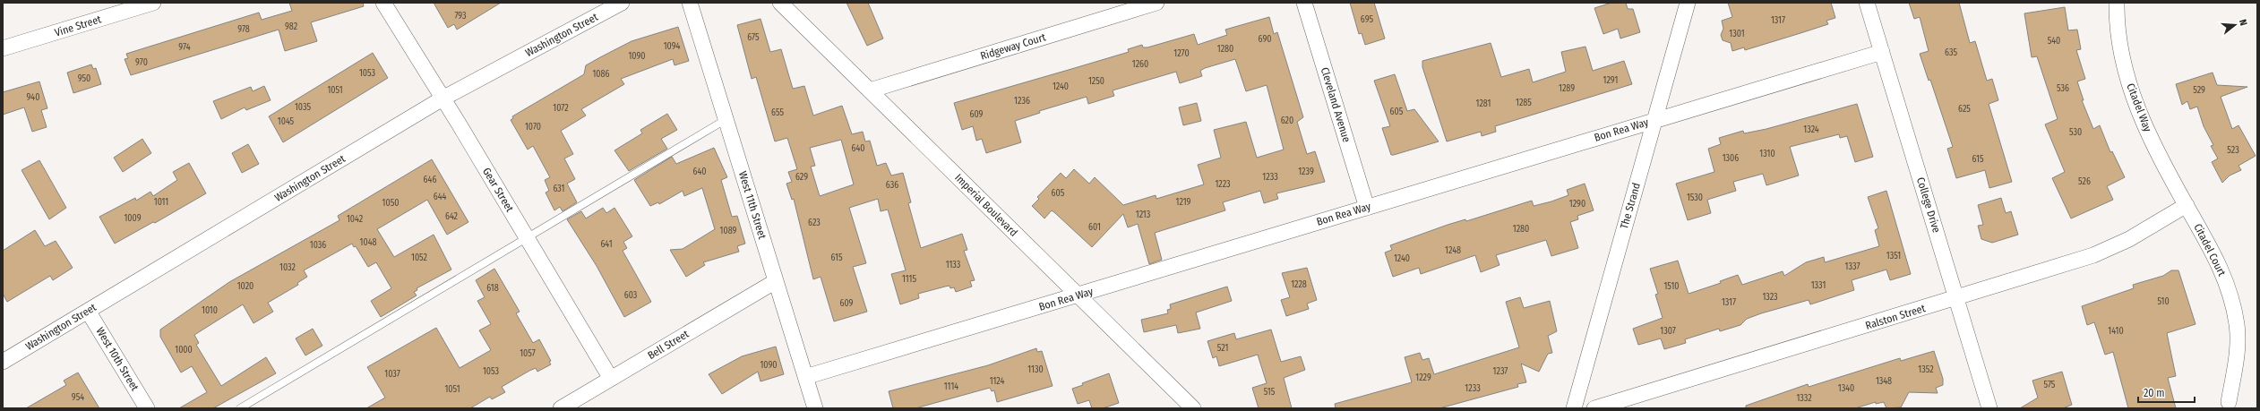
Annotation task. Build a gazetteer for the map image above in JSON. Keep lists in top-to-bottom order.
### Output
{
  "streets": {
    "street": [
      "Vine Street",
      "Washington Street",
      "Ridgeway Court",
      "Cleveland Avenue",
      "Citadel Way",
      "Bon Rea Way",
      "Gear Street",
      "West 11th Street",
      "Imperial Boulevard",
      "College Drive",
      "The Strand",
      "Citadel Court",
      "Ralston Street",
      "Bell Street",
      "West 10th Street"
    ]
  },
  "crossings": [
    ["Washington Street", "Gear Street"],
    ["Washington Street", "West 10th Street"],
    ["Ridgeway Court", "Imperial Boulevard"],
    ["Cleveland Avenue", "Bon Rea Way"],
    ["Citadel Way", "Citadel Court"],
    ["Citadel Way", "Ralston Street"],
    ["Bon Rea Way", "West 11th Street"],
    ["Bon Rea Way", "Imperial Boulevard"],
    ["Bon Rea Way", "College Drive"],
    ["Bon Rea Way", "The Strand"],
    ["Gear Street", "Bell Street"],
    ["West 11th Street", "Bell Street"],
    ["College Drive", "Ralston Street"],
    ["Citadel Court", "Ralston Street"]
  ],
  "house_numbers": [
    "793",
    "695",
    "1317",
    "982",
    "978",
    "1301",
    "675",
    "690",
    "540",
    "1094",
    "974",
    "1280",
    "635",
    "1270",
    "1090",
    "970",
    "1260",
    "1053",
    "1086",
    "950",
    "1291",
    "1250",
    "1240",
    "1289",
    "536",
    "1051",
    "529",
    "940",
    "1236",
    "1285",
    "1281",
    "1035",
    "1072",
    "625",
    "605",
    "655",
    "609",
    "620",
    "1045",
    "1070",
    "1324",
    "530",
    "640",
    "523",
    "1310",
    "1306",
    "615",
    "640",
    "1239",
    "629",
    "1233",
    "646",
    "526",
    "1223",
    "636",
    "631",
    "605",
    "644",
    "1530",
    "1011",
    "1219",
    "1050",
    "1290",
    "1213",
    "642",
    "1009",
    "1042",
    "623",
    "601",
    "1280",
    "1089",
    "1048",
    "641",
    "1036",
    "1248",
    "1351",
    "1052",
    "615",
    "1240",
    "1133",
    "1337",
    "1032",
    "1115",
    "1228",
    "1331",
    "1020",
    "1510",
    "618",
    "603",
    "1323",
    "510",
    "1317",
    "609",
    "1010",
    "1307",
    "1410",
    "521",
    "1000",
    "1057",
    "1090",
    "1130",
    "1352",
    "1053",
    "1237",
    "1037",
    "1229",
    "1124",
    "1348",
    "575",
    "1114",
    "1233",
    "1340",
    "1051",
    "515",
    "954",
    "1332"
  ],
  "scale_bar": "20 m",
  "north": "right"
}
